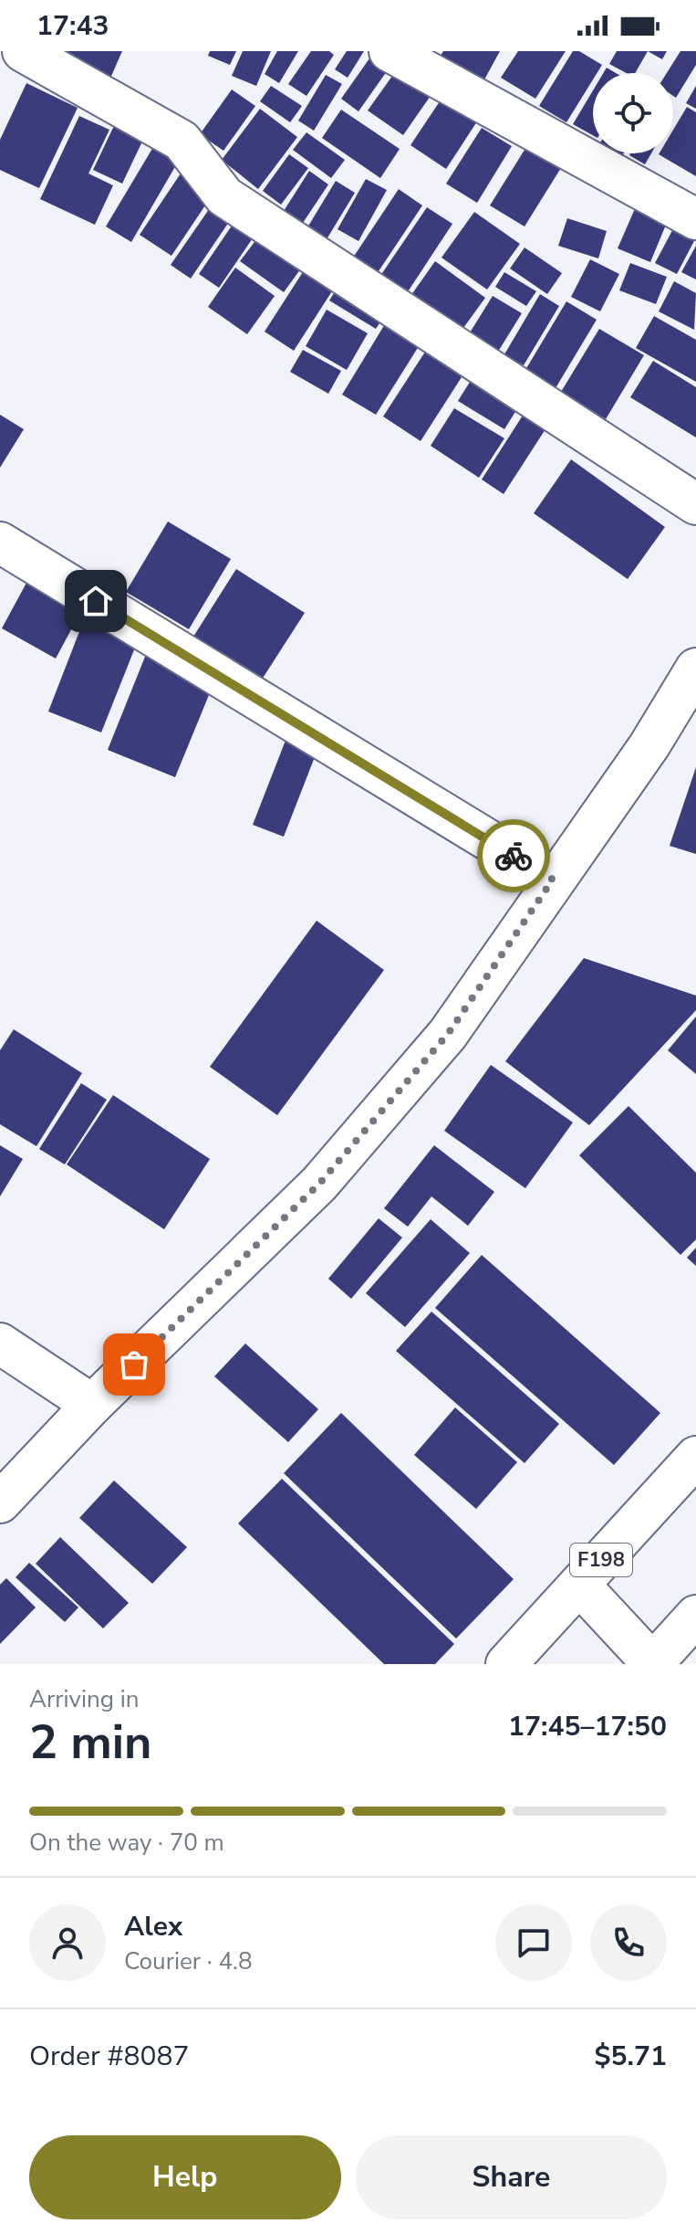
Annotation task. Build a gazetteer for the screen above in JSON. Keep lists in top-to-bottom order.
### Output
{
  "streets": {
    "street": ["F198"]
  },
  "page": {
    "status": "17:43",
    "heading": ["2 min", "Arriving in", "17:45–17:50"],
    "panel": [
      "Alex",
      "Courier · 4.8",
      "Order #8087",
      "$5.71"
    ],
    "bar": "On the way · 70 m",
    "buttons": ["Help", "Share"]
  }
}
